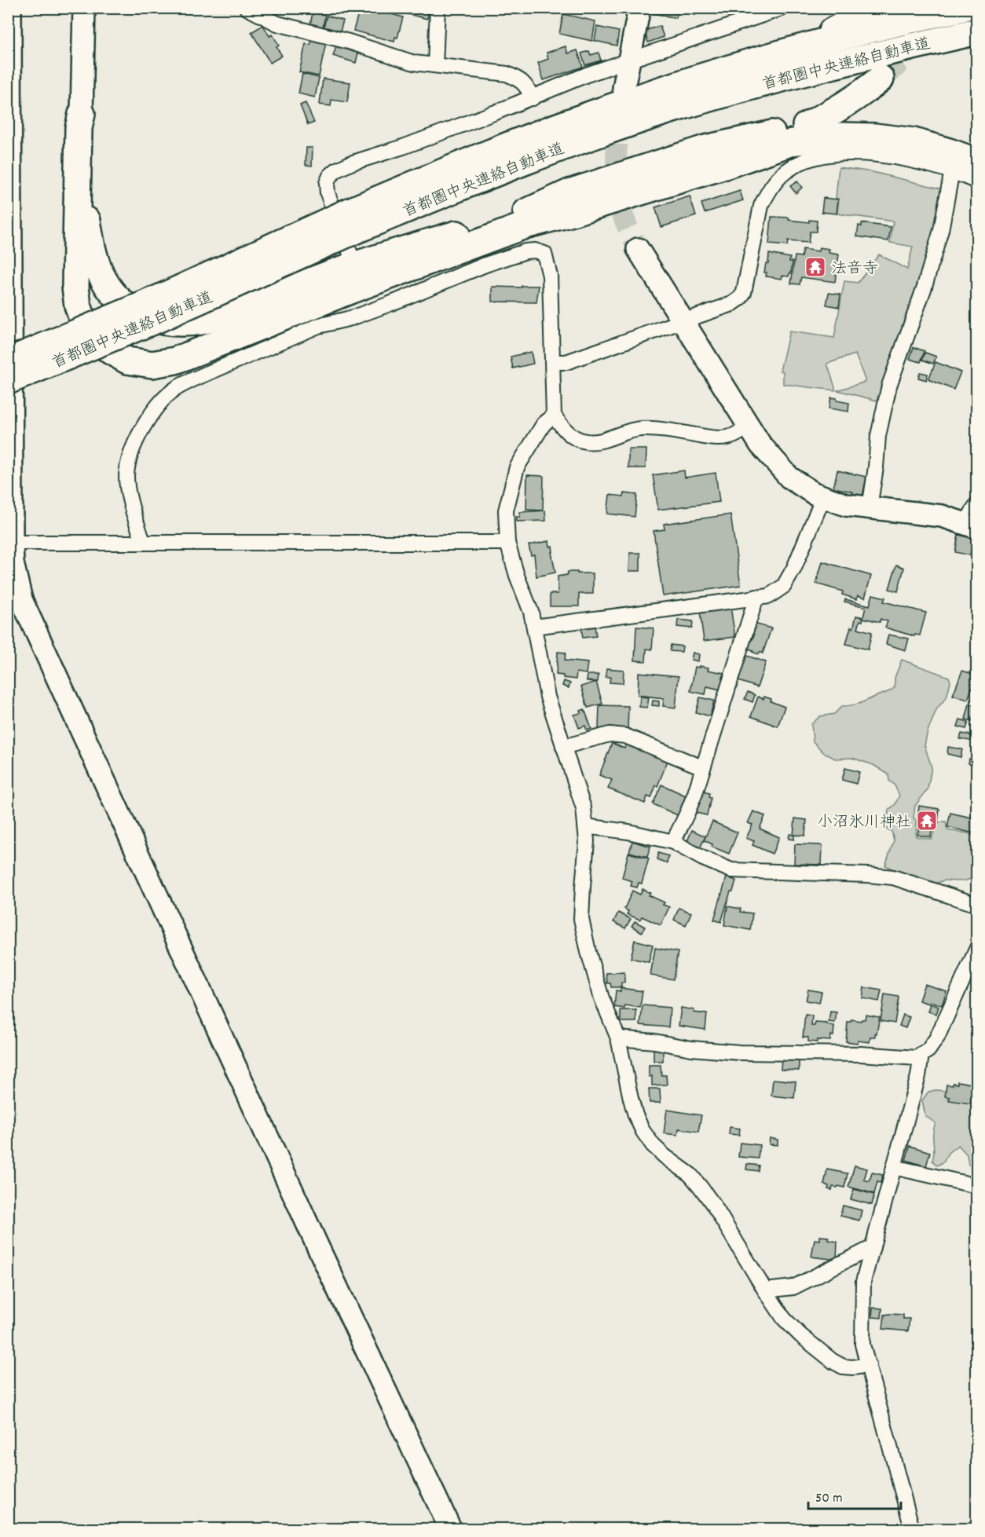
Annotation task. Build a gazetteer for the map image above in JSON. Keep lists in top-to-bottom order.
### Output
{
  "streets": {
    "highway": ["首都圏中央連絡自動車道"]
  },
  "places": {
    "temple": ["法音寺", "小沼氷川神社"]
  },
  "scale_bar": "50 m"
}
